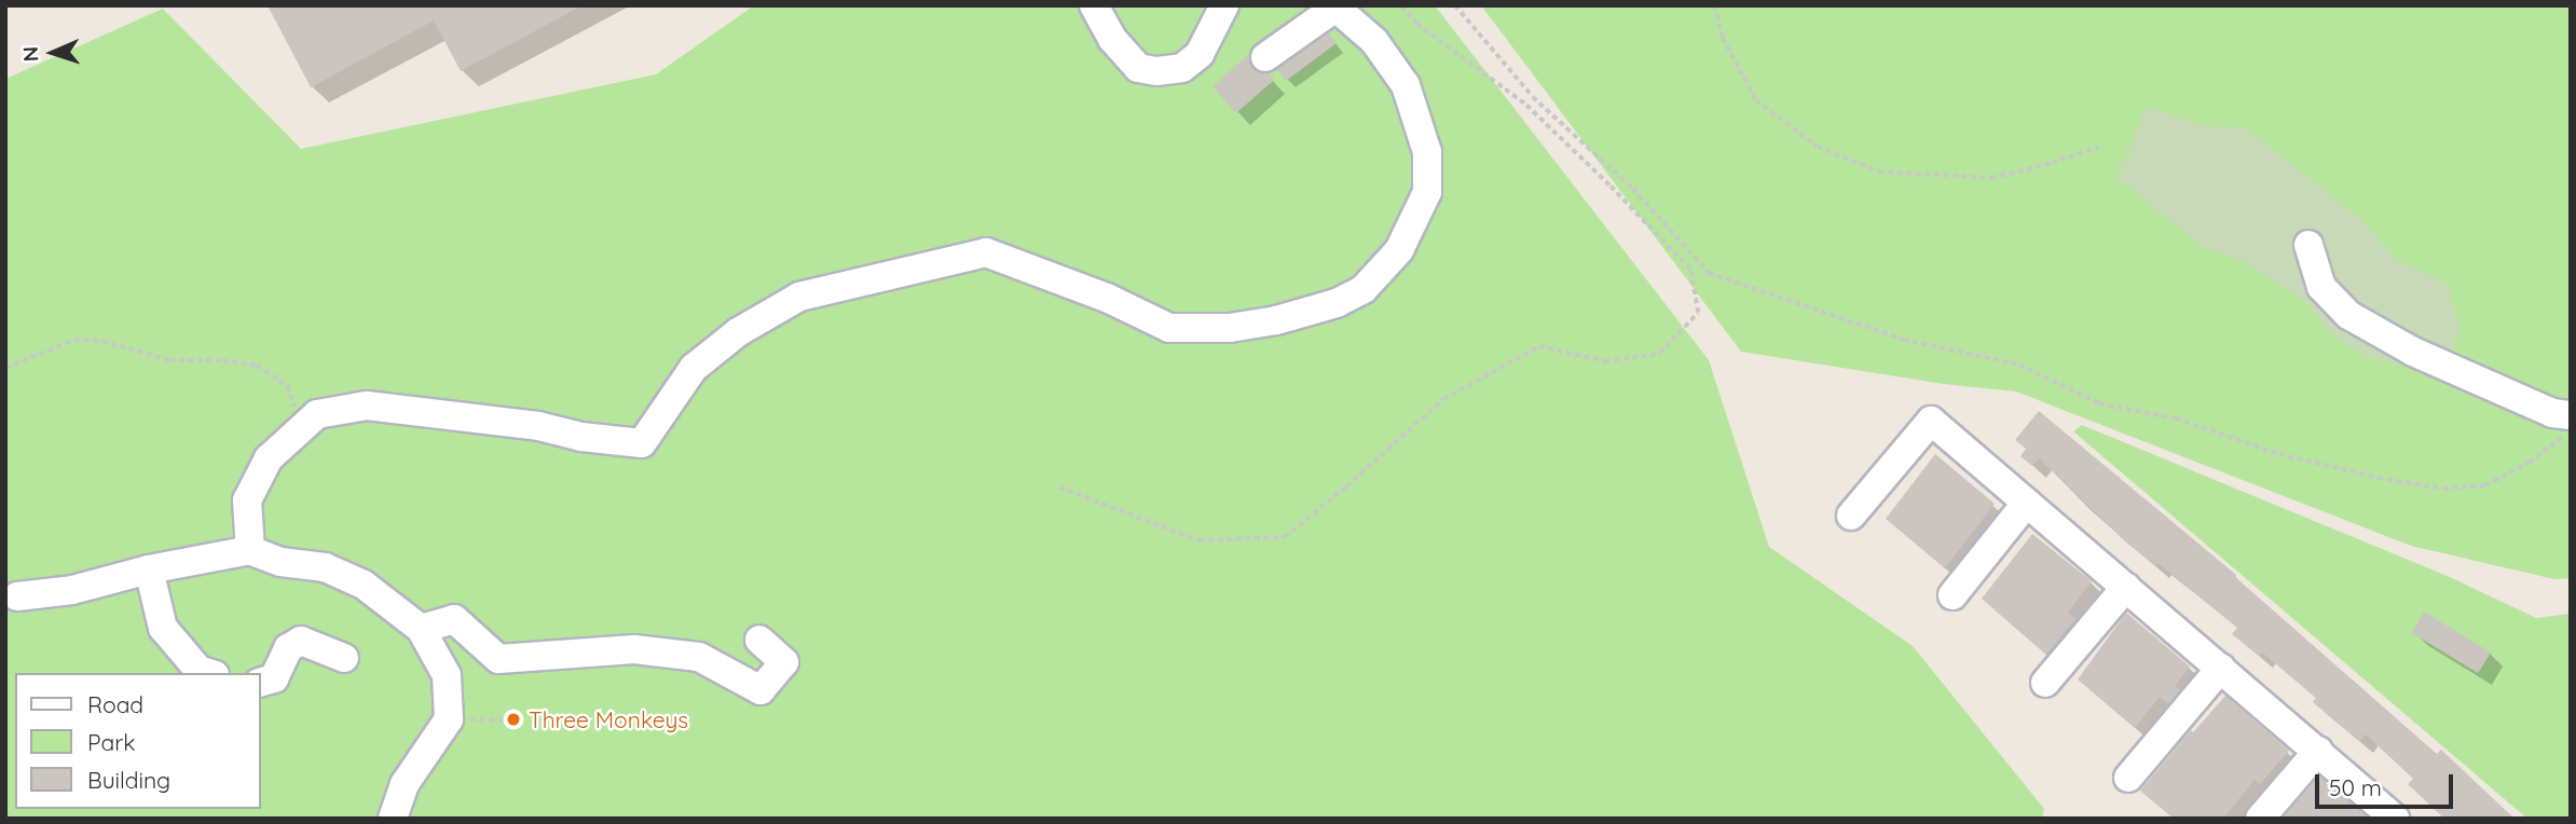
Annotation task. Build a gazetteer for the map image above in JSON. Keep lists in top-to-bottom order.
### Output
{
  "places": ["Three Monkeys"],
  "legend": ["Road", "Park", "Building"],
  "scale_bar": "50 m",
  "north": "left"
}
